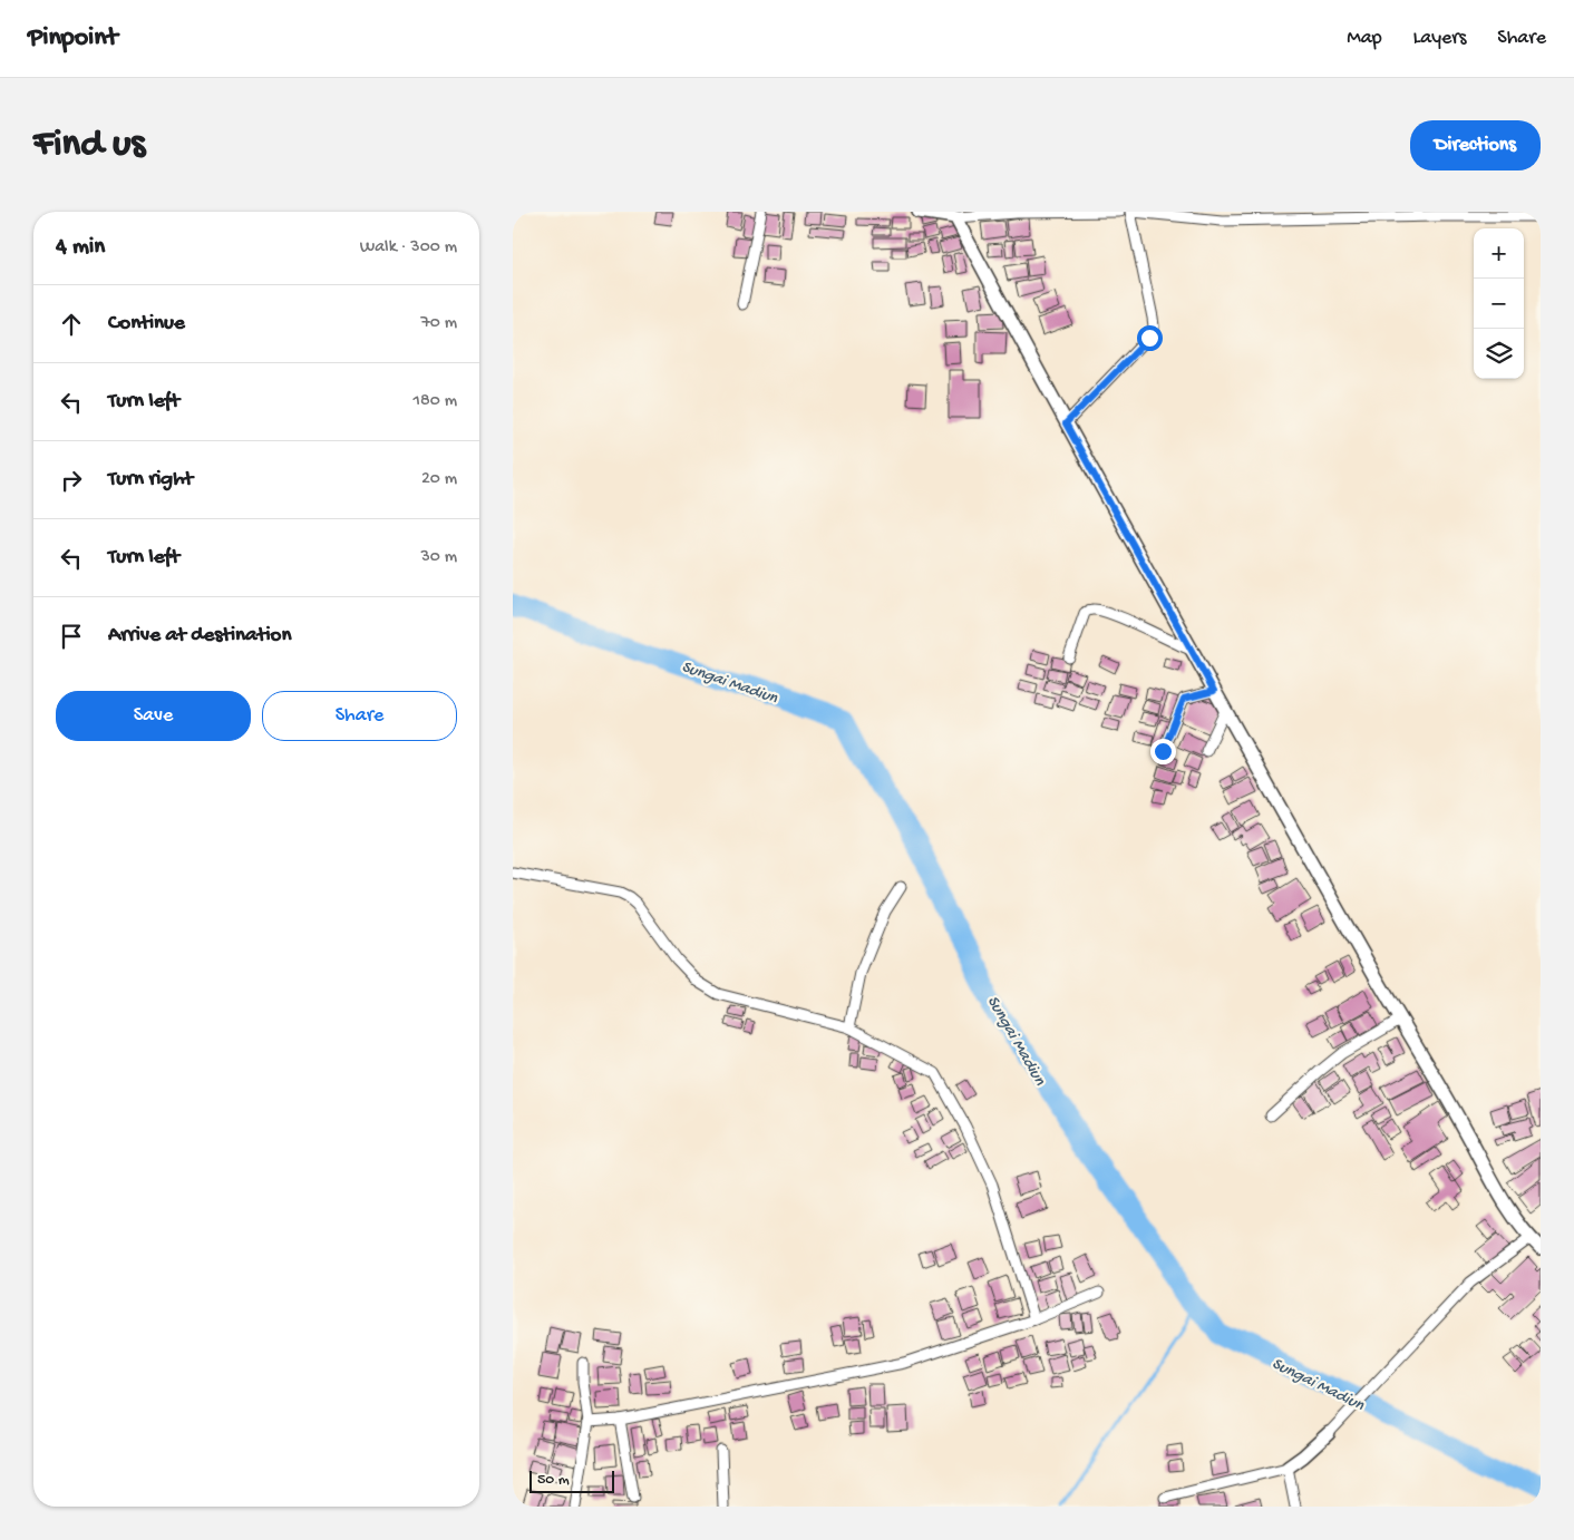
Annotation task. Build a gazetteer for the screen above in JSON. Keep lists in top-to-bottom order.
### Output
{
  "water": ["Sungai Madiun"],
  "scale_bar": "50 m",
  "page": {
    "header": "Pinpoint",
    "nav": ["Map", "Layers", "Share"],
    "buttons": [
      "Directions",
      ["Save", "Share"]
    ],
    "title": "Find us",
    "heading": ["4 min", "Walk · 300 m"],
    "map_buttons": ["+", "−"],
    "list": [
      ["Continue", "70 m"],
      ["Turn left", "180 m"],
      ["Turn right", "20 m"],
      ["Turn left", "30 m"],
      "Arrive at destination"
    ],
    "scale": "50 m"
  }
}
